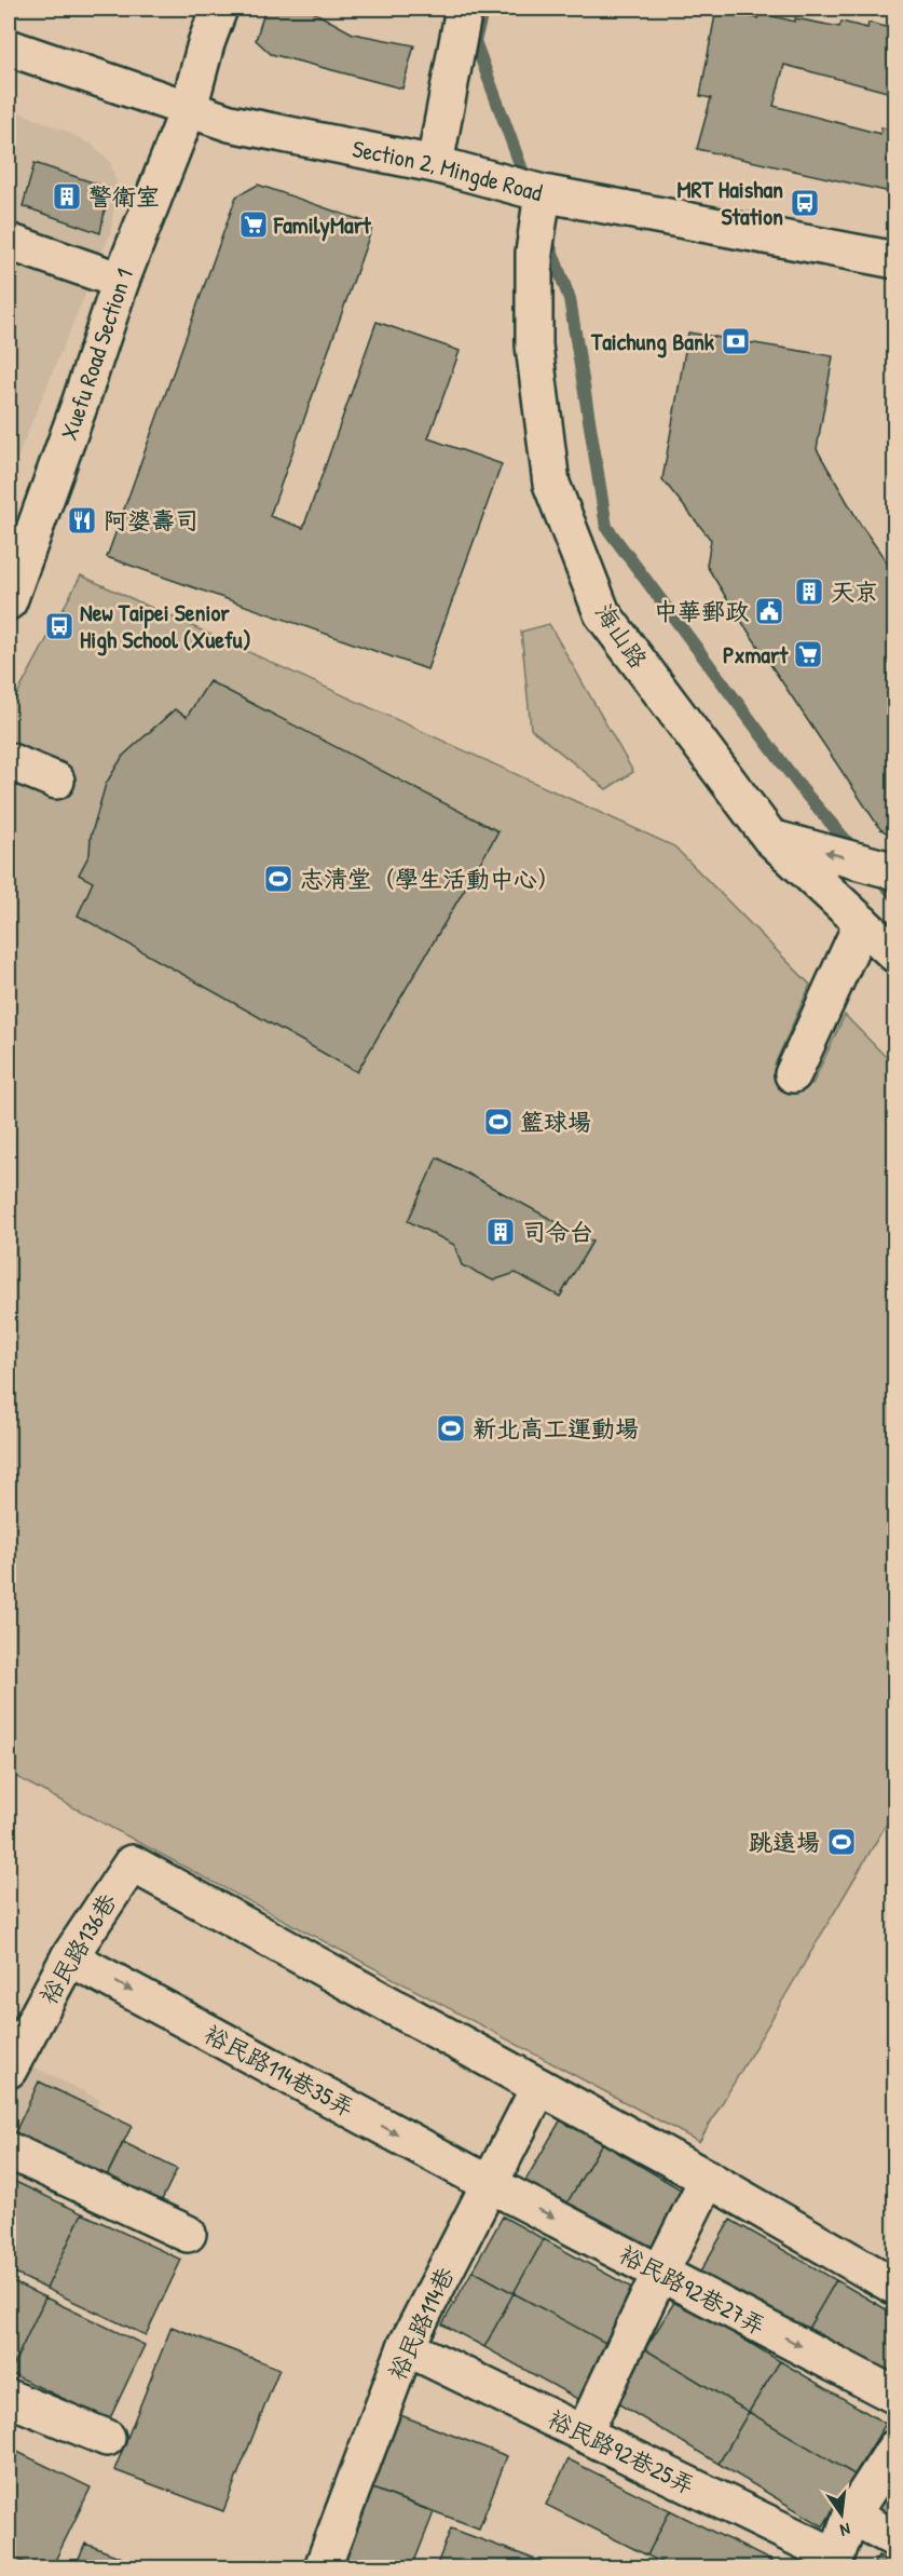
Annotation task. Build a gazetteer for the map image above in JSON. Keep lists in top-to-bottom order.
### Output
{
  "streets": {
    "street": [
      "Section 2, Mingde Road",
      "Xuefu Road Section 1",
      "海山路",
      "裕民路136巷",
      "裕民路114巷35弄",
      "裕民路92巷27弄",
      "裕民路114巷",
      "裕民路92巷25弄"
    ]
  },
  "crossings": [
    ["Section 2, Mingde Road", "Xuefu Road Section 1"],
    ["Section 2, Mingde Road", "海山路"],
    ["裕民路136巷", "裕民路114巷35弄"],
    ["裕民路136巷", "裕民路114巷"],
    ["裕民路114巷35弄", "裕民路92巷27弄"],
    ["裕民路114巷35弄", "裕民路114巷"],
    ["裕民路92巷27弄", "裕民路114巷"],
    ["裕民路114巷", "裕民路92巷25弄"]
  ],
  "places": {
    "building": ["警衛室", "天京", "司令台"],
    "bus stop": ["MRT Haishan Station", "New Taipei Senior High School (Xuefu)"],
    "supermarket": ["FamilyMart", "Pxmart"],
    "bank": ["Taichung Bank"],
    "restaurant": ["阿婆壽司"],
    "public building": ["中華郵政"],
    "sports": [
      "志清堂（學生活動中心）",
      "籃球場",
      "新北高工運動場",
      "跳遠場"
    ]
  },
  "north": "bottom"
}
